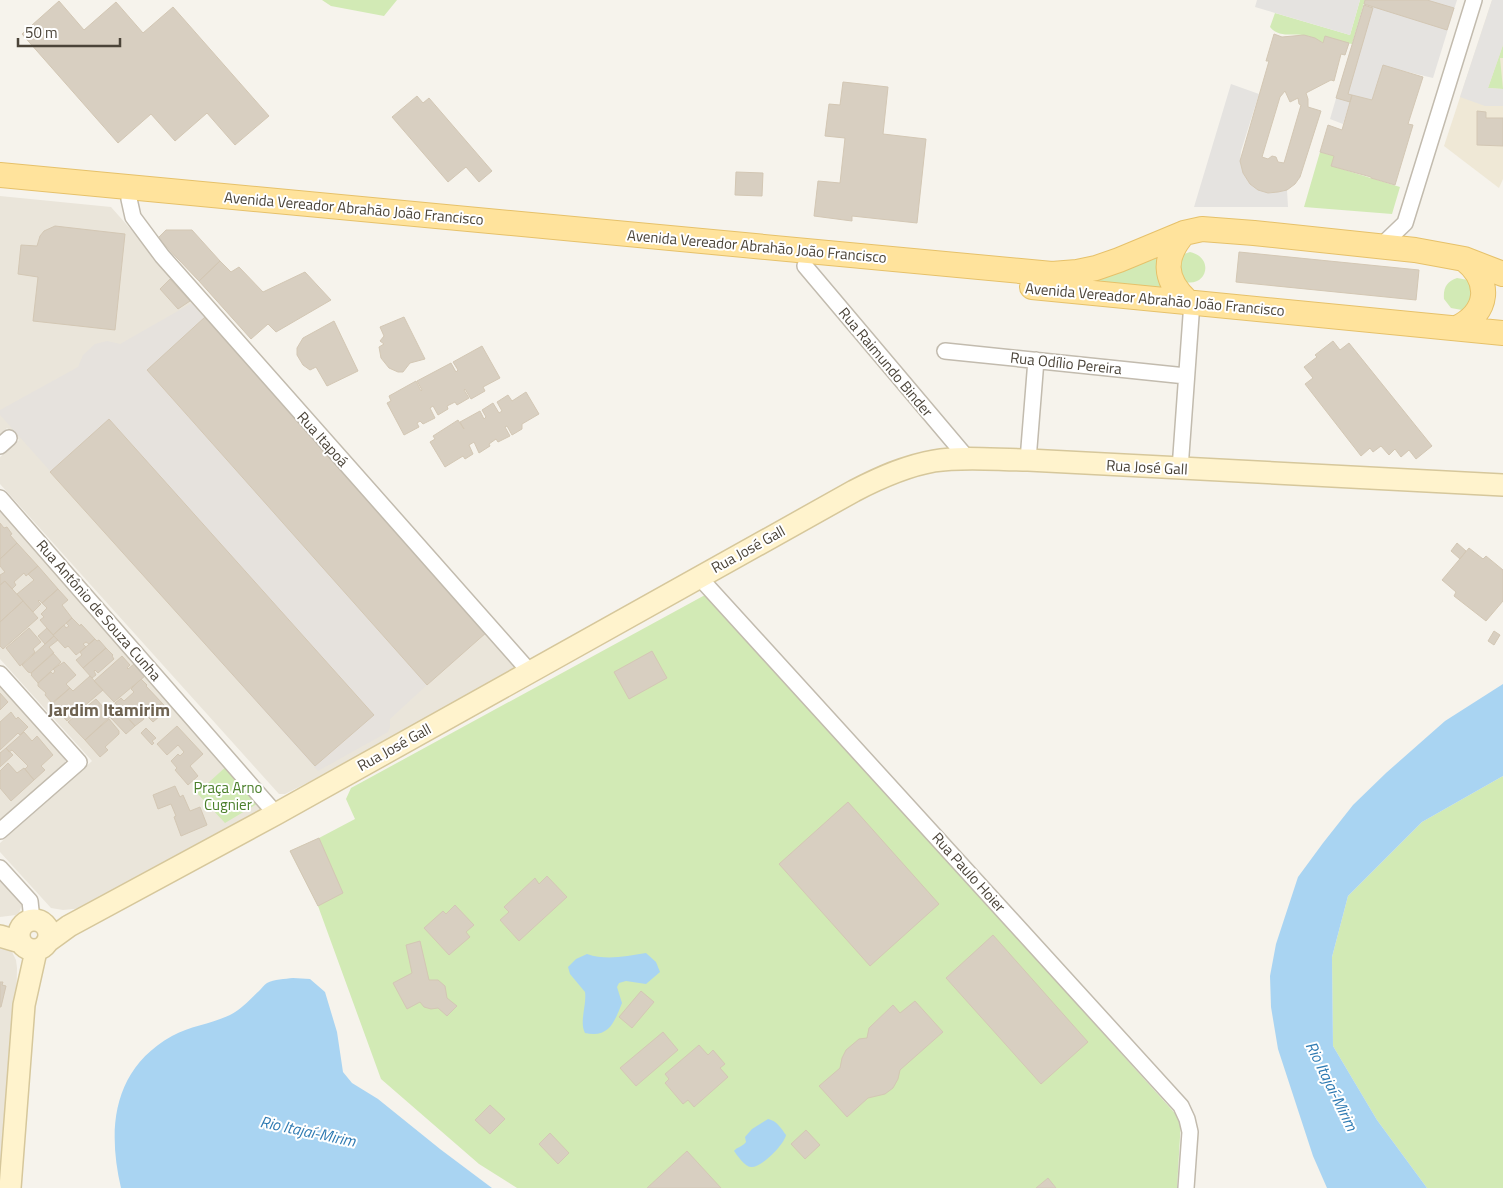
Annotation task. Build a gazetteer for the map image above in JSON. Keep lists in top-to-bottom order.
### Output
{
  "streets": {
    "main road": ["Avenida Vereador Abrahão João Francisco", "Rua José Gall"],
    "street": [
      "Rua Raimundo Binder",
      "Rua Odílio Pereira",
      "Rua Itapoá",
      "Rua Antônio de Souza Cunha",
      "Rua Paulo Hoier"
    ]
  },
  "crossings": [
    ["Avenida Vereador Abrahão João Francisco", "Rua Raimundo Binder"],
    ["Avenida Vereador Abrahão João Francisco", "Rua Itapoá"],
    ["Rua Raimundo Binder", "Rua José Gall"],
    ["Rua Itapoá", "Rua José Gall"],
    ["Rua José Gall", "Rua Antônio de Souza Cunha"],
    ["Rua José Gall", "Rua Paulo Hoier"]
  ],
  "districts": ["Jardim Itamirim"],
  "water": ["Rio Itajaí-Mirim"],
  "parks": ["Praça Arno Cugnier"],
  "scale_bar": "50 m"
}
